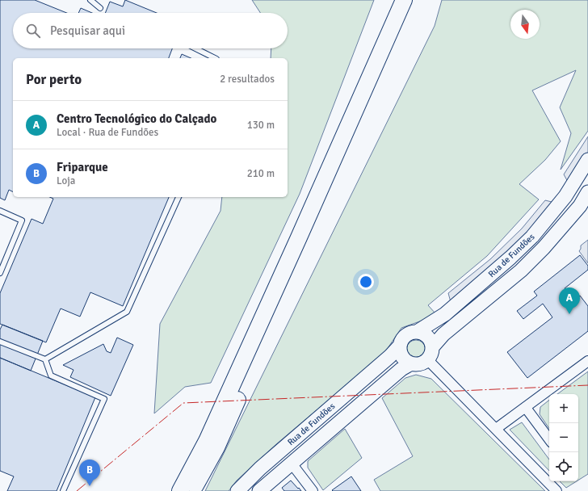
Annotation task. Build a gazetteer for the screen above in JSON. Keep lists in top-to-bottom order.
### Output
{
  "streets": {
    "main road": ["Rua de Fundões"]
  },
  "north": "bottom",
  "page": {
    "search": "Pesquisar aqui",
    "heading": ["Por perto", "2 resultados"],
    "list": [
      {
        "mark": "A",
        "name": "Centro Tecnológico do Calçado",
        "note": "Local · Rua de Fundões",
        "value": "130 m"
      },
      {
        "mark": "B",
        "name": "Friparque",
        "note": "Loja",
        "value": "210 m"
      }
    ],
    "pins": ["A", "B"],
    "map_buttons": ["+", "−"]
  }
}
